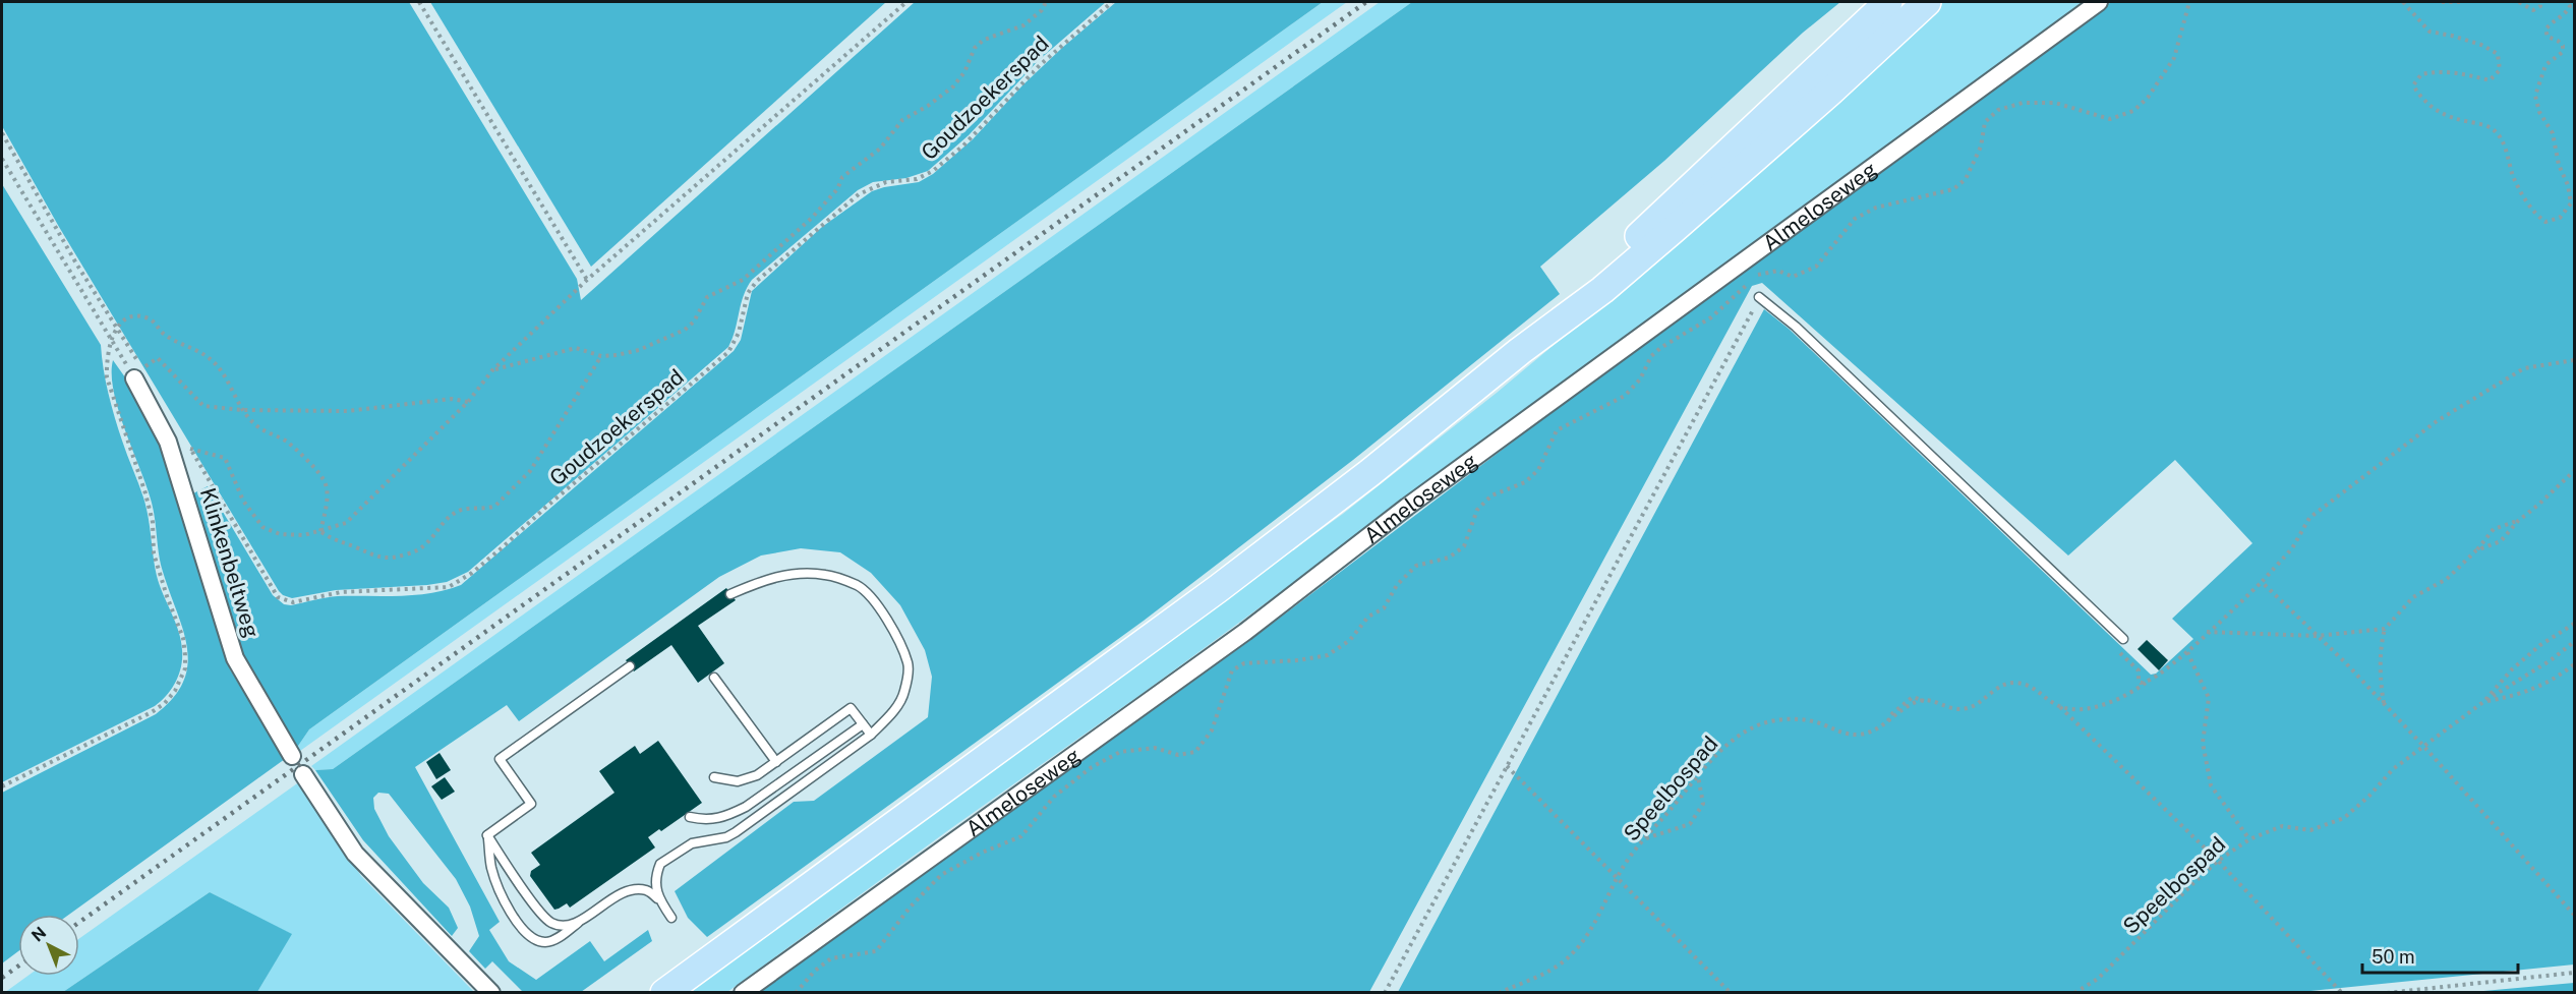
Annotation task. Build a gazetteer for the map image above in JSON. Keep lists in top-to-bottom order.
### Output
{
  "streets": {
    "street": ["Almeloseweg", "Klinkenbeltweg"],
    "path": ["Goudzoekerspad", "Speelbospad"]
  },
  "scale_bar": "50 m",
  "north": "top left"
}
